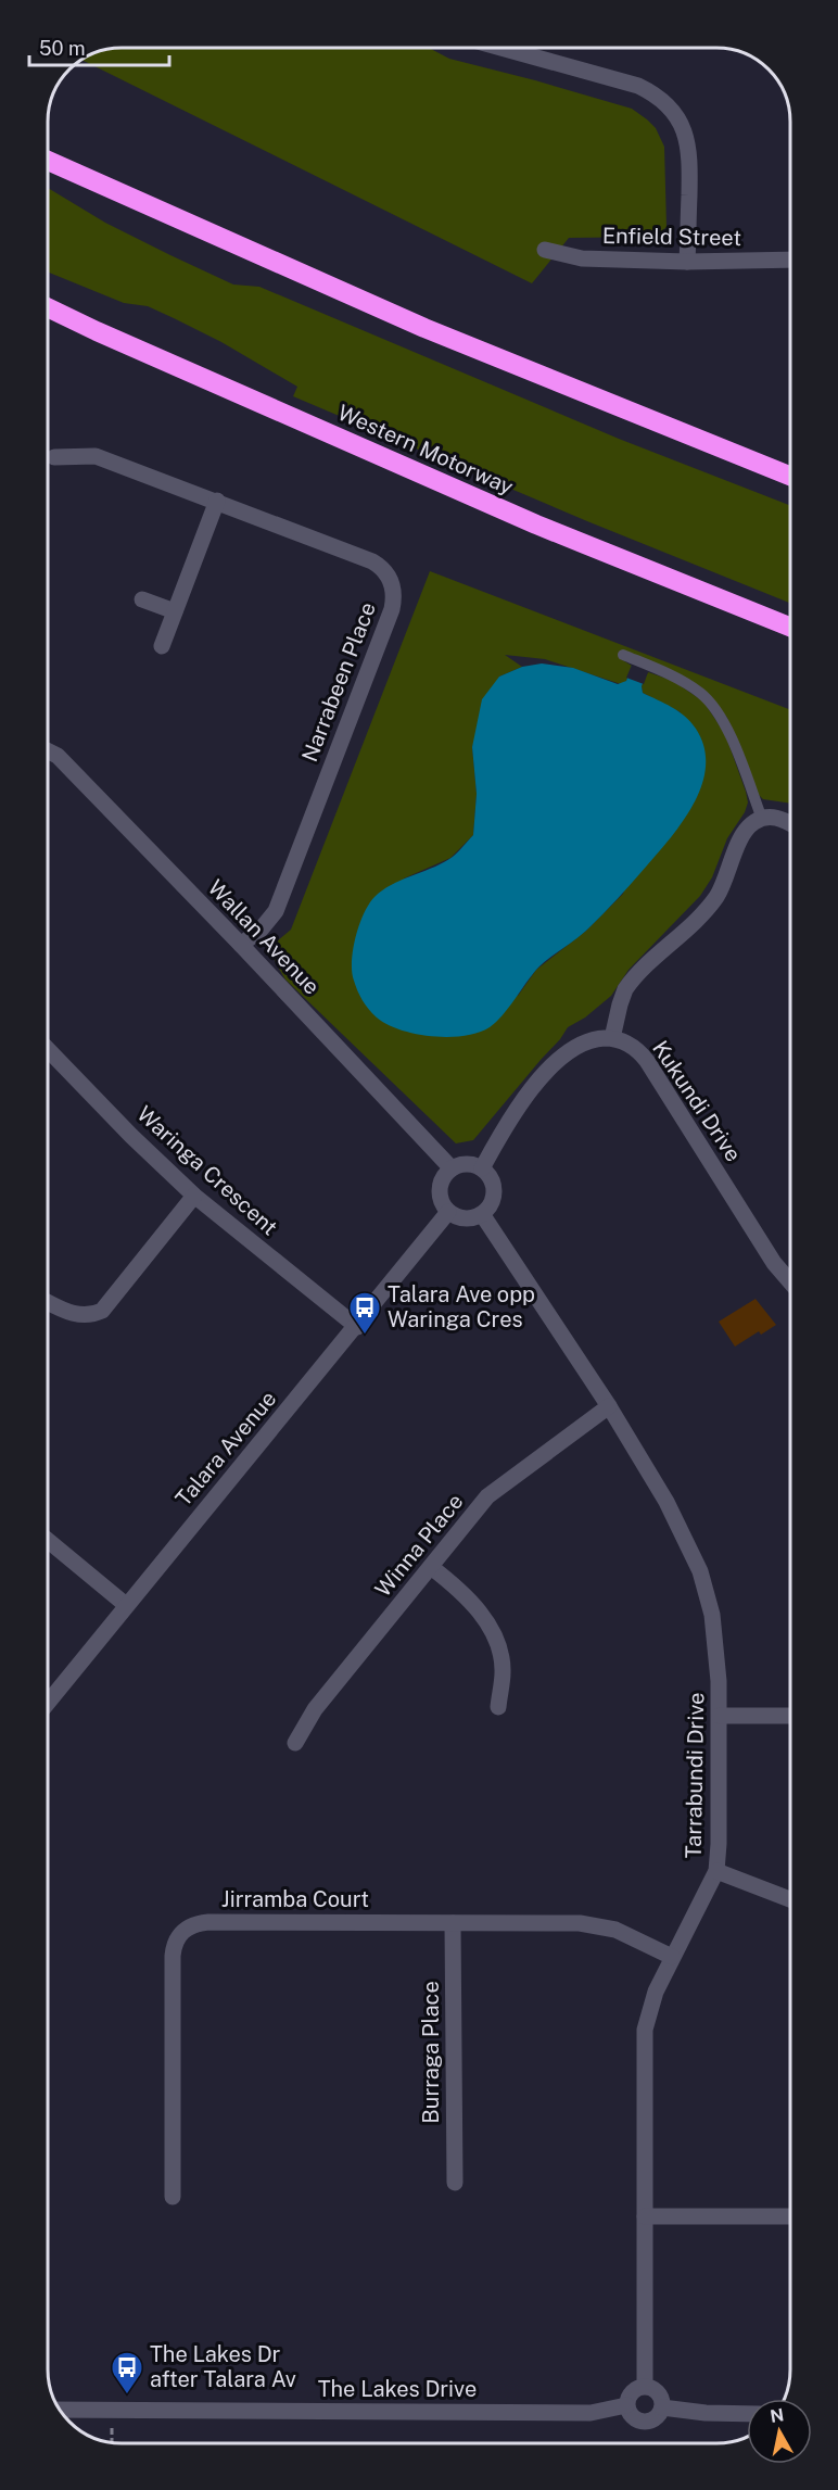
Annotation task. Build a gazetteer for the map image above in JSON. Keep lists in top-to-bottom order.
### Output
{
  "streets": {
    "highway": ["Western Motorway"],
    "street": [
      "Enfield Street",
      "Narrabeen Place",
      "Wallan Avenue",
      "Kukundi Drive",
      "Waringa Crescent",
      "Talara Avenue",
      "Winna Place",
      "Tarrabundi Drive",
      "Jirramba Court",
      "Burraga Place",
      "The Lakes Drive"
    ]
  },
  "crossings": [
    ["Narrabeen Place", "Wallan Avenue"],
    ["Wallan Avenue", "Talara Avenue"],
    ["Wallan Avenue", "Tarrabundi Drive"],
    ["Waringa Crescent", "Talara Avenue"],
    ["Talara Avenue", "Tarrabundi Drive"],
    ["Winna Place", "Tarrabundi Drive"],
    ["Tarrabundi Drive", "Jirramba Court"],
    ["Tarrabundi Drive", "The Lakes Drive"],
    ["Jirramba Court", "Burraga Place"]
  ],
  "places": {
    "bus stop": ["Talara Ave opp Waringa Cres", "The Lakes Dr after Talara Av"]
  },
  "scale_bar": "50 m",
  "north": "top"
}
